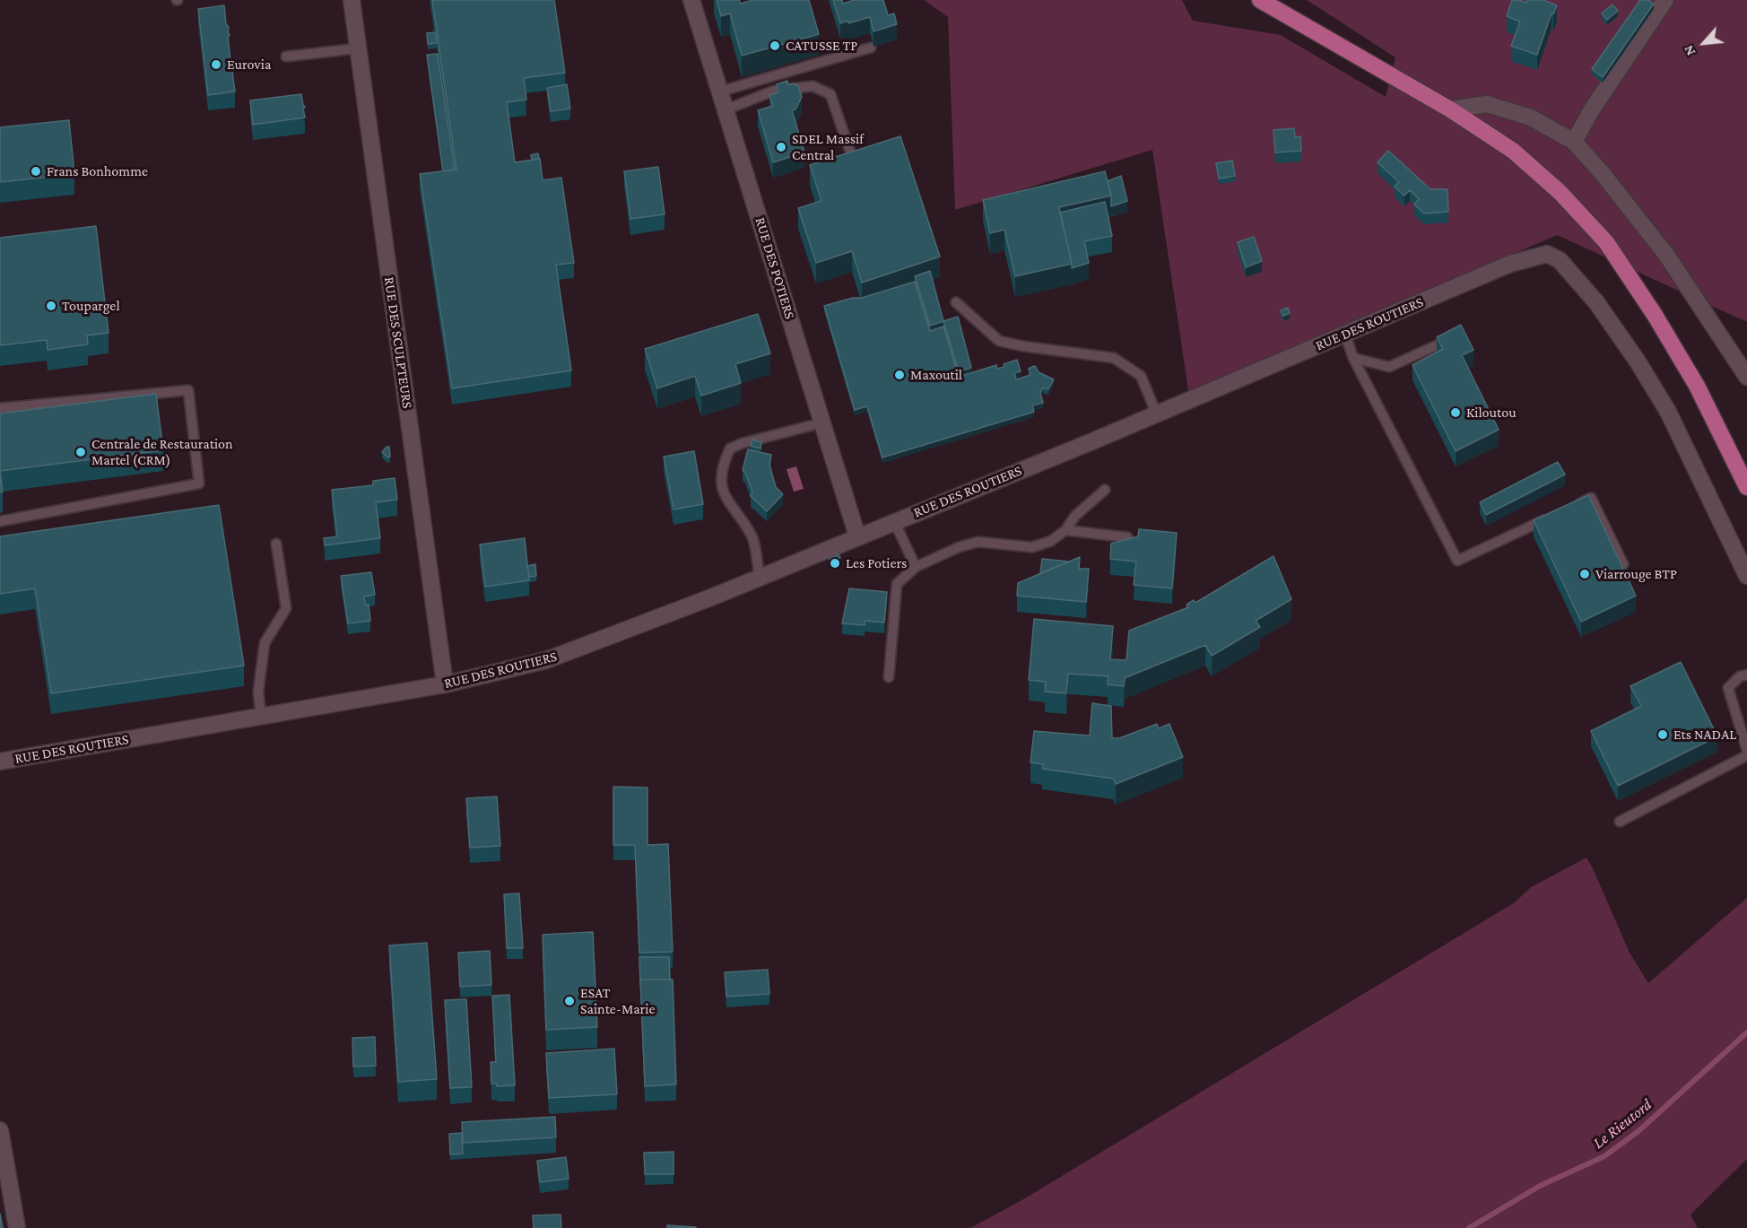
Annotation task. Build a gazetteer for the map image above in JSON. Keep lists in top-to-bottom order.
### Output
{
  "streets": {
    "street": ["RUE DES POTIERS", "RUE DES ROUTIERS", "RUE DES SCULPTEURS"]
  },
  "crossings": [
    ["RUE DES POTIERS", "RUE DES ROUTIERS"],
    ["RUE DES ROUTIERS", "RUE DES SCULPTEURS"]
  ],
  "water": ["Le Rieutord"],
  "places": [
    "CATUSSE TP",
    "Eurovia",
    "SDEL Massif Central",
    "Frans Bonhomme",
    "Toupargel",
    "Maxoutil",
    "Kiloutou",
    "Centrale de Restauration Martel (CRM)",
    "Les Potiers",
    "Viarrouge BTP",
    "Ets NADAL",
    "ESAT Sainte-Marie"
  ],
  "north": "bottom left"
}
